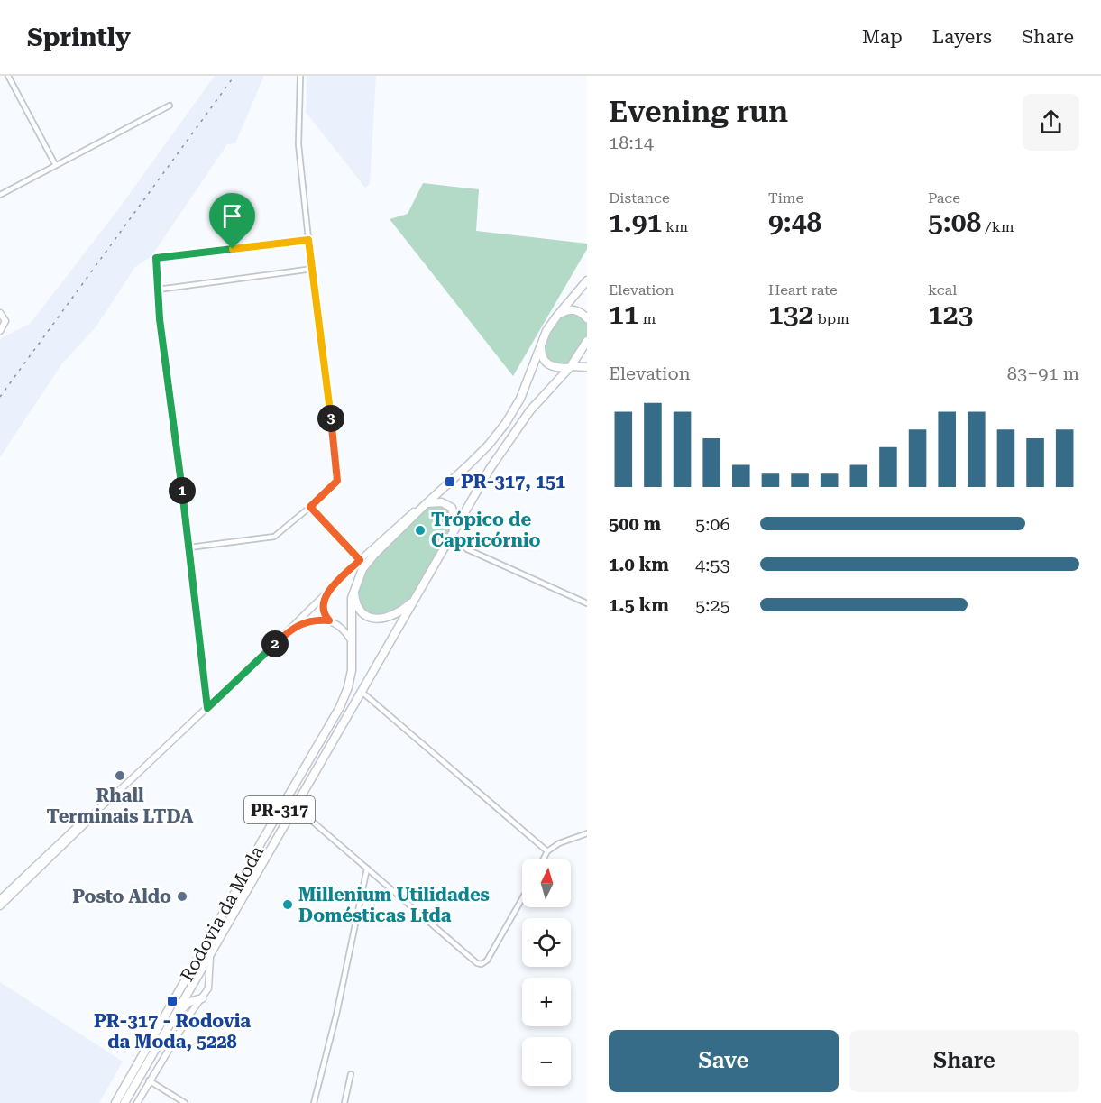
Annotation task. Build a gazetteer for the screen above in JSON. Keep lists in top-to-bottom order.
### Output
{
  "streets": {
    "highway": ["PR-317", "Rodovia da Moda"]
  },
  "crossings": [
    ["PR-317", "Rodovia da Moda"]
  ],
  "places": {
    "transit": ["PR-317, 151", "PR-317 - Rodovia da Moda, 5228"],
    "other": [
      "Trópico de Capricórnio",
      "Rhall Terminais LTDA",
      "Posto Aldo",
      "Millenium Utilidades Domésticas Ltda"
    ]
  },
  "north": "top",
  "page": {
    "header": "Sprintly",
    "nav": ["Map", "Layers", "Share"],
    "heading": ["Evening run", "18:14"],
    "stats": [
      ["Distance", "1.91 km"],
      ["Time", "9:48"],
      ["Pace", "5:08 /km"],
      ["Elevation", "11 m"],
      ["Heart rate", "132 bpm"],
      ["kcal", "123"]
    ],
    "chart": ["Elevation", "83–91 m"],
    "pins": ["3", "1", "2"],
    "list": [
      {
        "name": "500 m",
        "note": "5:06"
      },
      {
        "name": "1.0 km",
        "note": "4:53"
      },
      {
        "name": "1.5 km",
        "note": "5:25"
      }
    ],
    "map_buttons": ["+", "−"],
    "buttons": ["Save", "Share"]
  }
}
